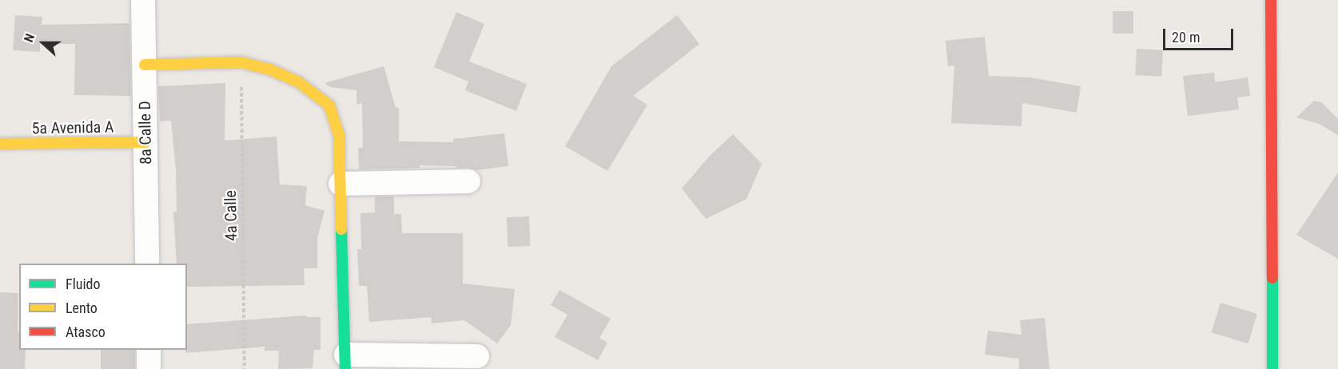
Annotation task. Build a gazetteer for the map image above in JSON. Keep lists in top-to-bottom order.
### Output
{
  "streets": {
    "street": ["5a Avenida A", "8a Calle D"],
    "path": ["4a Calle"]
  },
  "crossings": [
    ["5a Avenida A", "8a Calle D"]
  ],
  "legend": ["Fluido", "Lento", "Atasco"],
  "scale_bar": "20 m",
  "north": "left"
}
